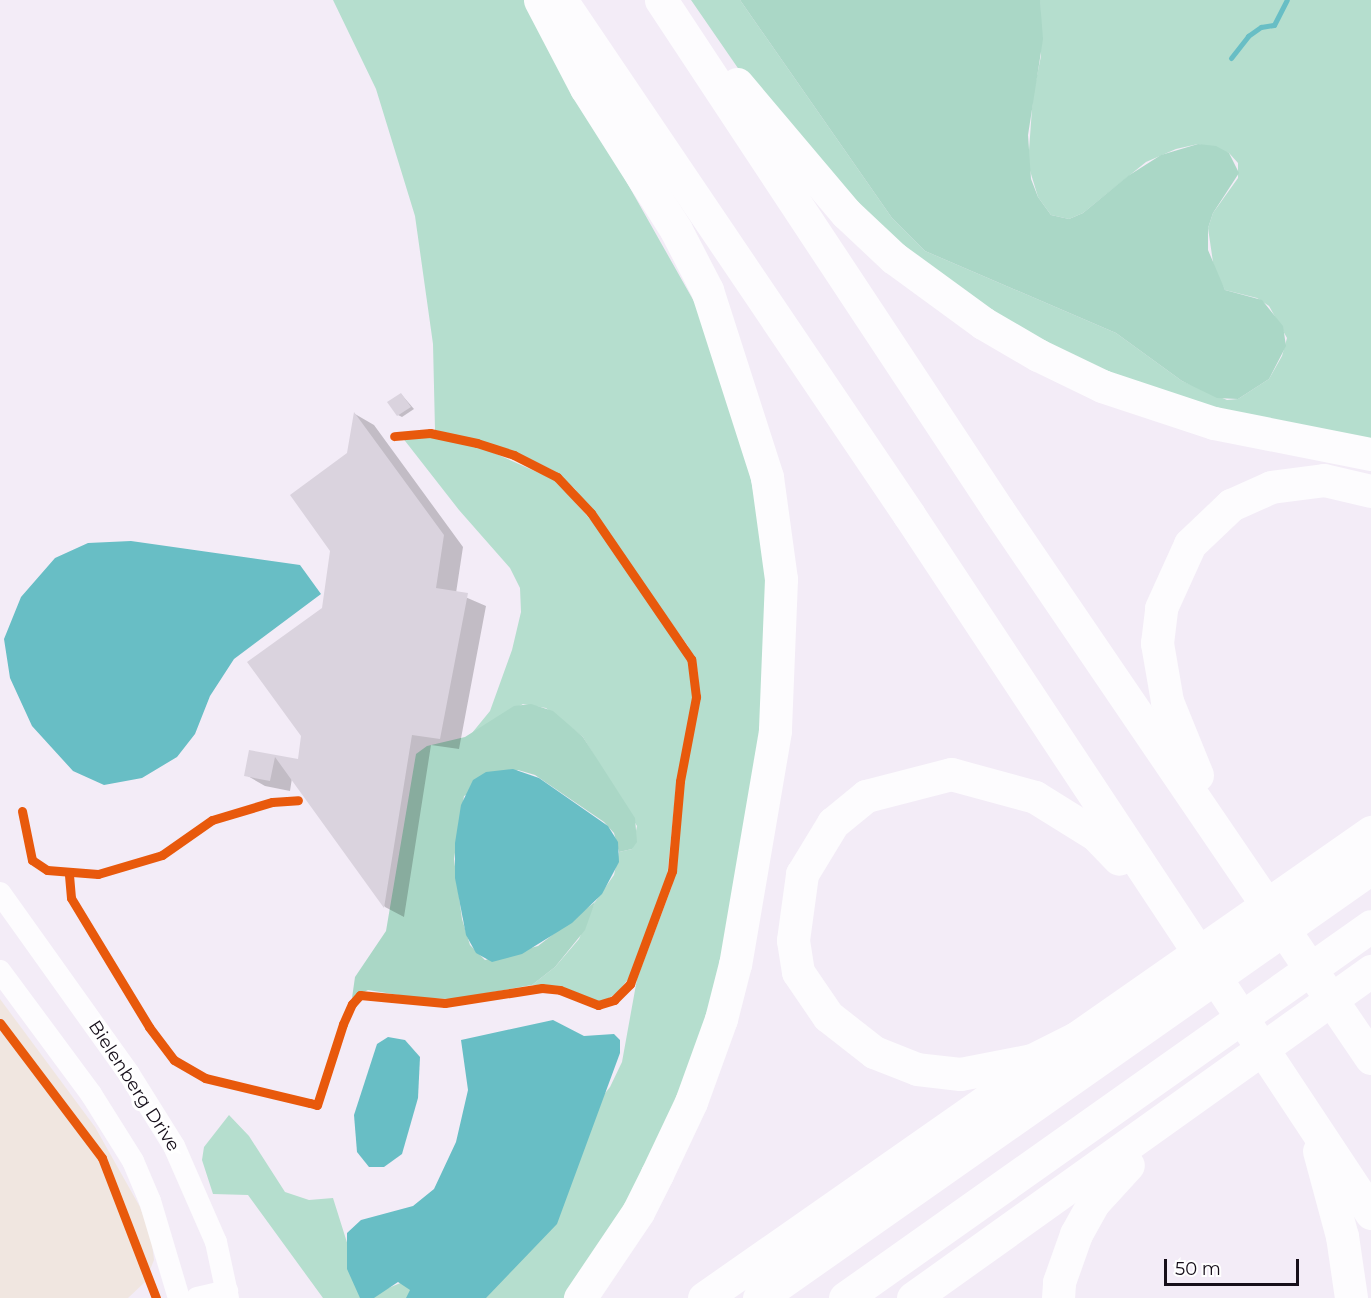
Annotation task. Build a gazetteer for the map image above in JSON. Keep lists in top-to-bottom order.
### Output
{
  "streets": {
    "street": ["Bielenberg Drive"]
  },
  "scale_bar": "50 m"
}
